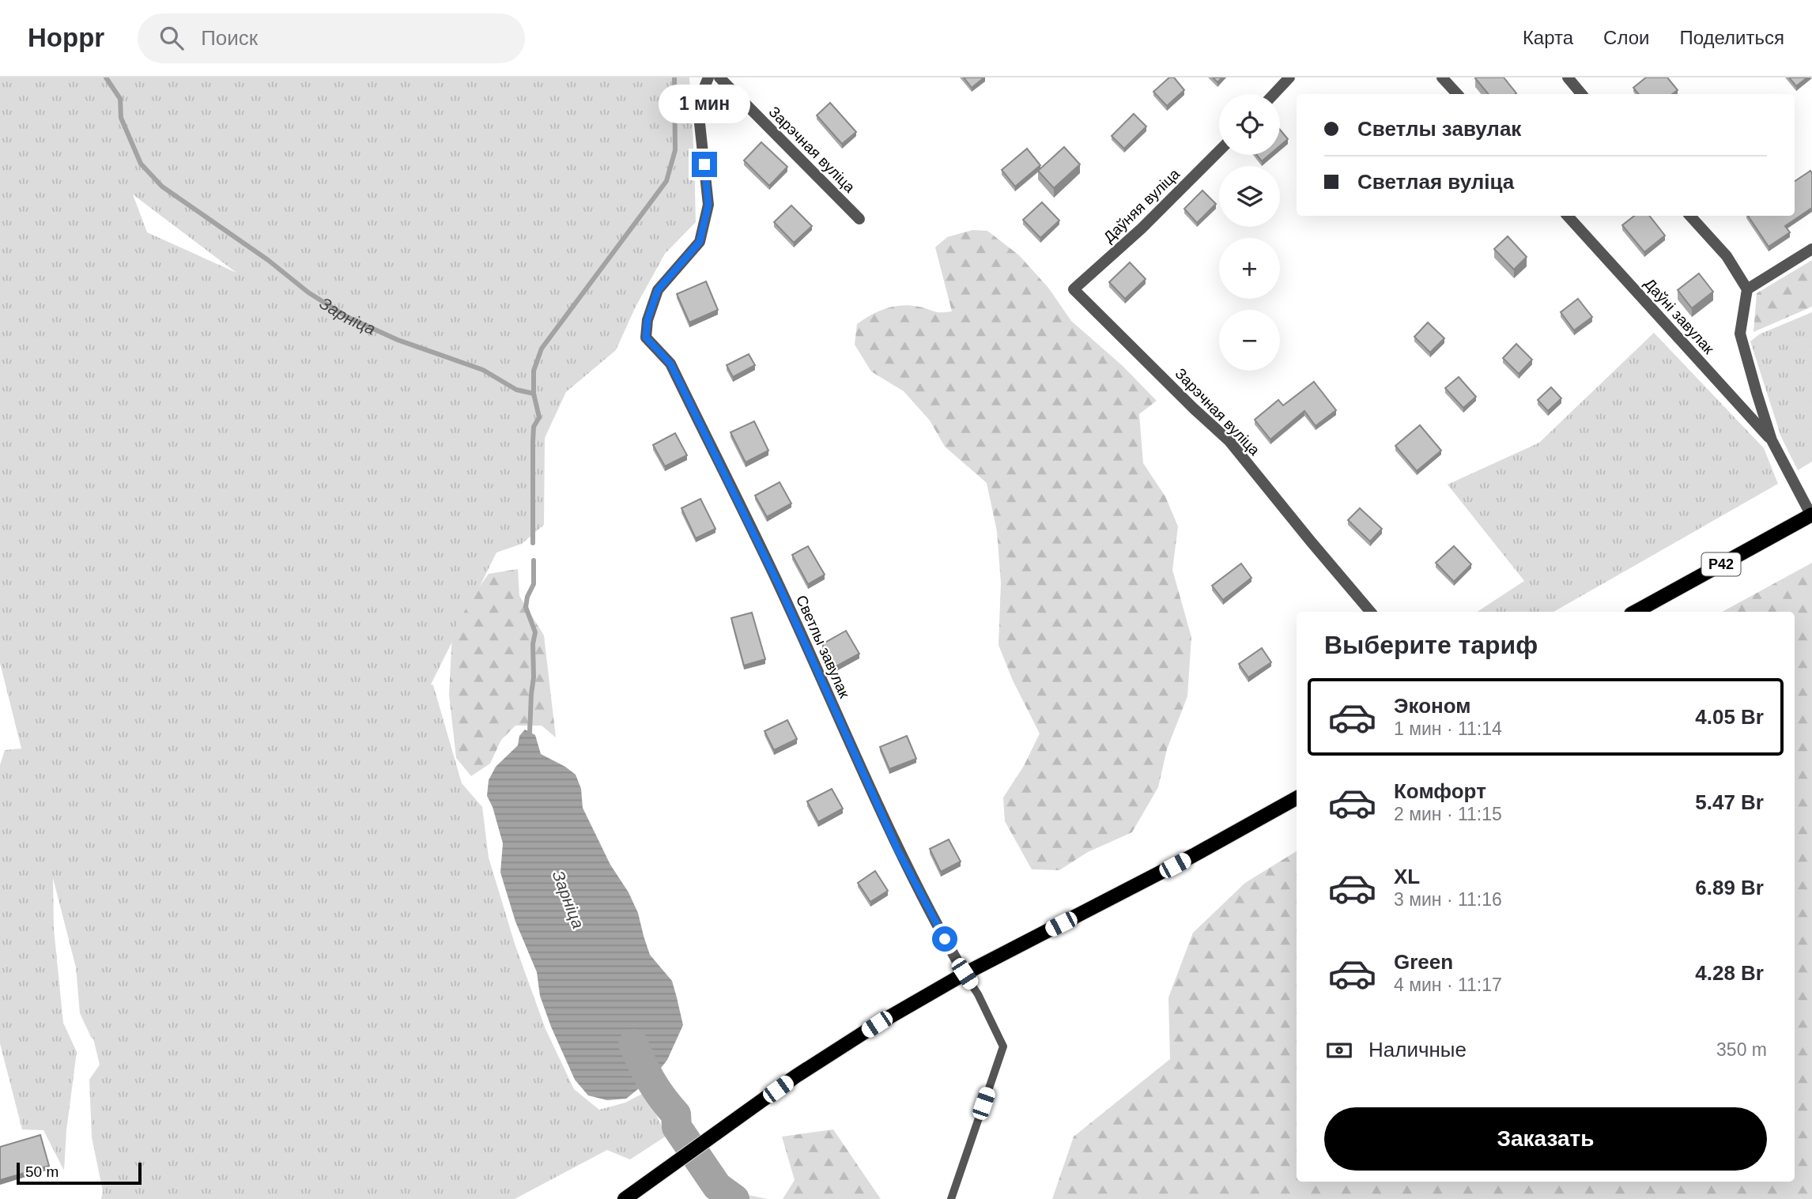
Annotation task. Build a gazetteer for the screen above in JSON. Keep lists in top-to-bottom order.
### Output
{
  "streets": {
    "main road": ["Р42"],
    "street": [
      "Зарэчная вуліца",
      "Даўняя вуліца",
      "Даўні завулак",
      "Светлы завулак"
    ]
  },
  "crossings": [
    ["Зарэчная вуліца", "Даўняя вуліца"]
  ],
  "water": ["Зарніца"],
  "scale_bar": "50 m",
  "page": {
    "header": "Hoppr",
    "search": "Поиск",
    "nav": ["Карта", "Слои", "Поделиться"],
    "bubble": "1 мин",
    "map_buttons": ["+", "−"],
    "banner": ["Светлы завулак", "Светлая вуліца"],
    "heading": "Выберите тариф",
    "list": [
      {
        "name": "Эконом",
        "note": "1 мин · 11:14",
        "value": "4.05 Br"
      },
      {
        "name": "Комфорт",
        "note": "2 мин · 11:15",
        "value": "5.47 Br"
      },
      {
        "name": "XL",
        "note": "3 мин · 11:16",
        "value": "6.89 Br"
      },
      {
        "name": "Green",
        "note": "4 мин · 11:17",
        "value": "4.28 Br"
      }
    ],
    "pay": ["Наличные", "350 m"],
    "buttons": "Заказать",
    "scale": "50 m"
  }
}
